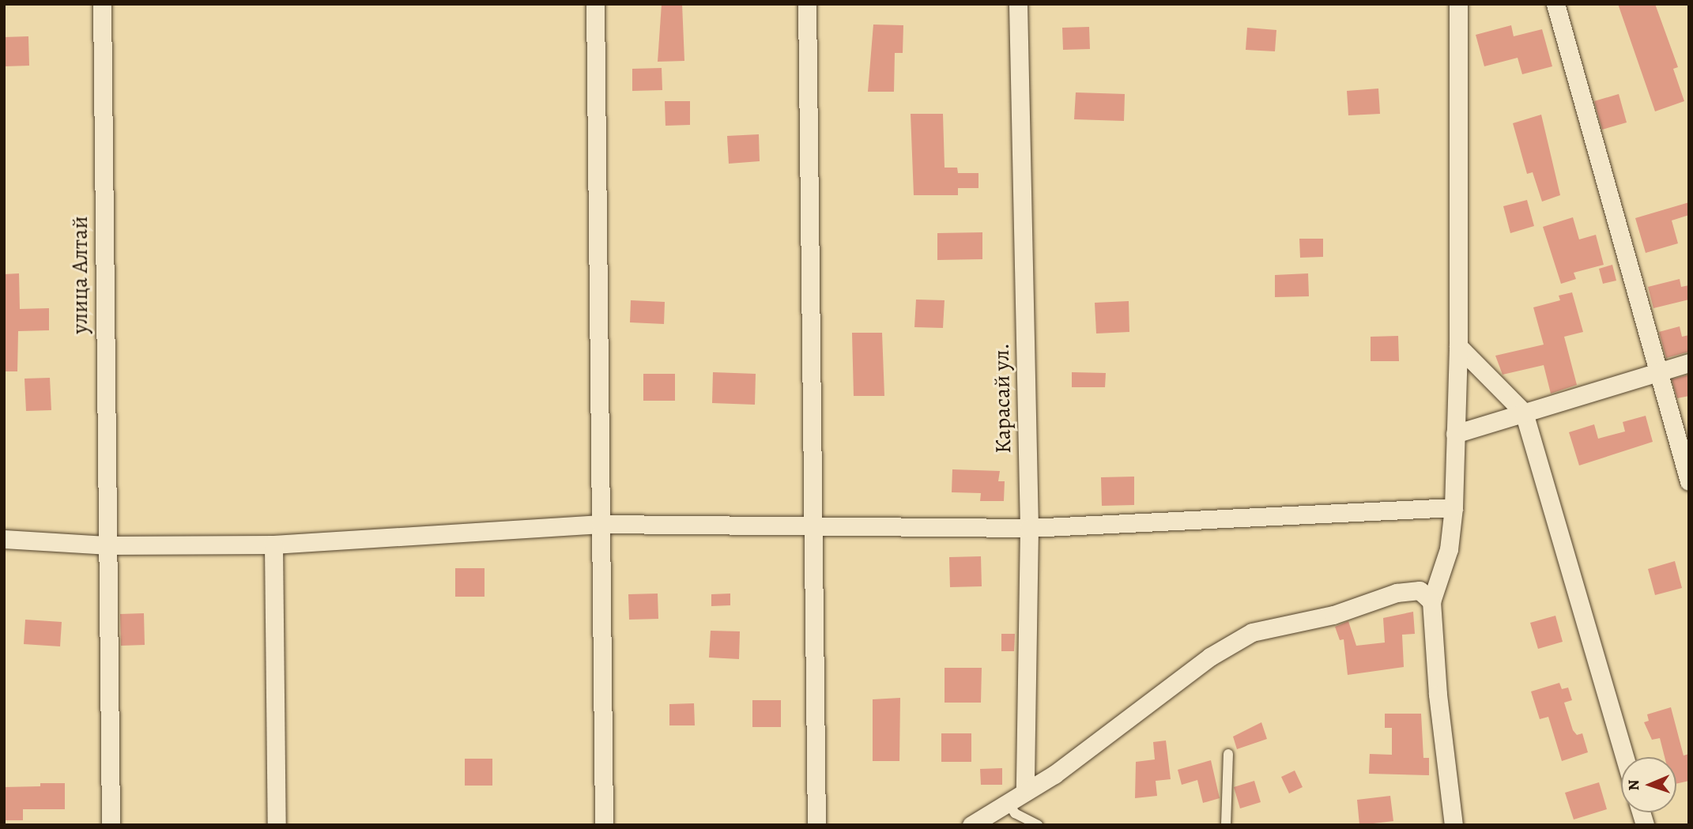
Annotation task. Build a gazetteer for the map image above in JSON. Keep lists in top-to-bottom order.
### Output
{
  "streets": {
    "street": ["улица Алтай", "Карасай ул."]
  },
  "north": "left"
}
